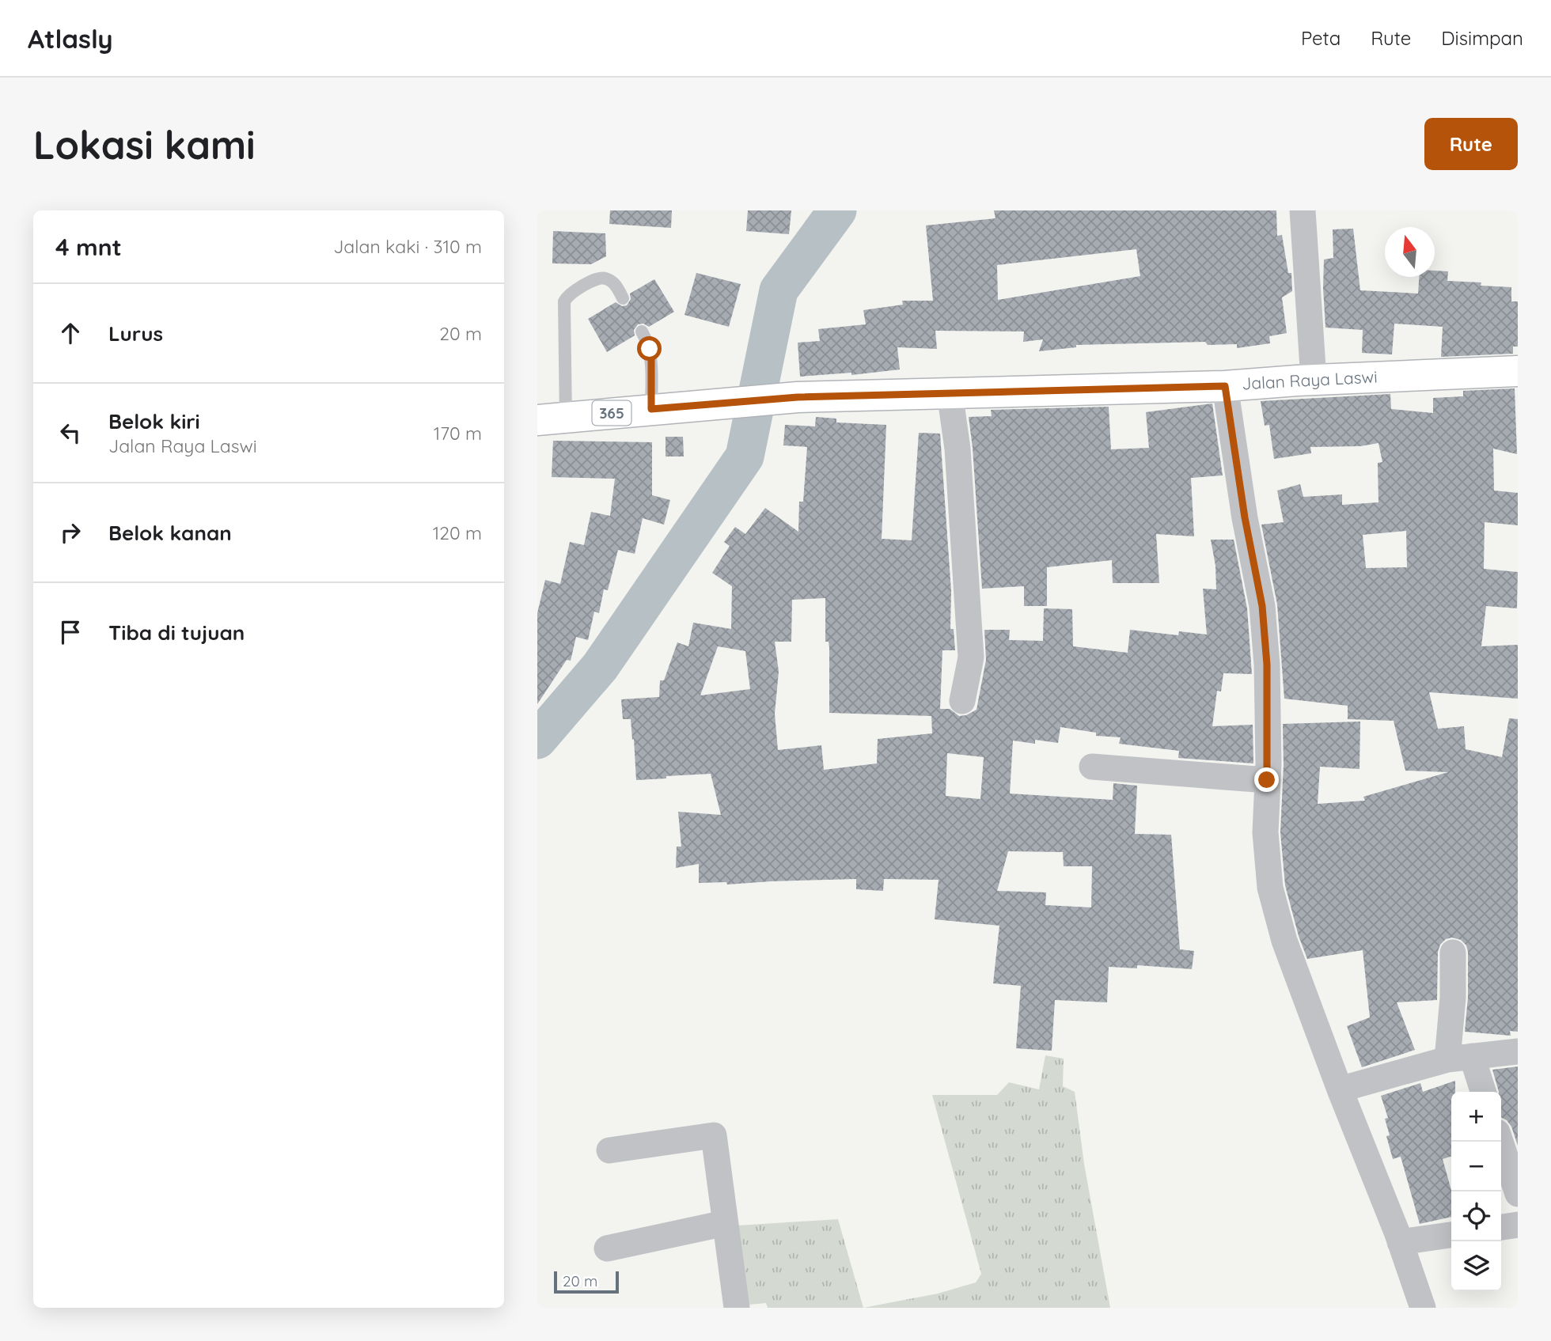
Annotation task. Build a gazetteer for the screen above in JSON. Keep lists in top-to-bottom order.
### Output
{
  "streets": {
    "main road": ["Jalan Raya Laswi", "365"]
  },
  "scale_bar": "20 m",
  "north": "top",
  "page": {
    "header": "Atlasly",
    "nav": ["Peta", "Rute", "Disimpan"],
    "buttons": "Rute",
    "title": "Lokasi kami",
    "heading": ["4 mnt", "Jalan kaki · 310 m"],
    "list": [
      ["Lurus", "20 m"],
      ["Belok kiri", "Jalan Raya Laswi", "170 m"],
      ["Belok kanan", "120 m"],
      "Tiba di tujuan"
    ],
    "map_buttons": ["+", "−"],
    "scale": "20 m"
  }
}
